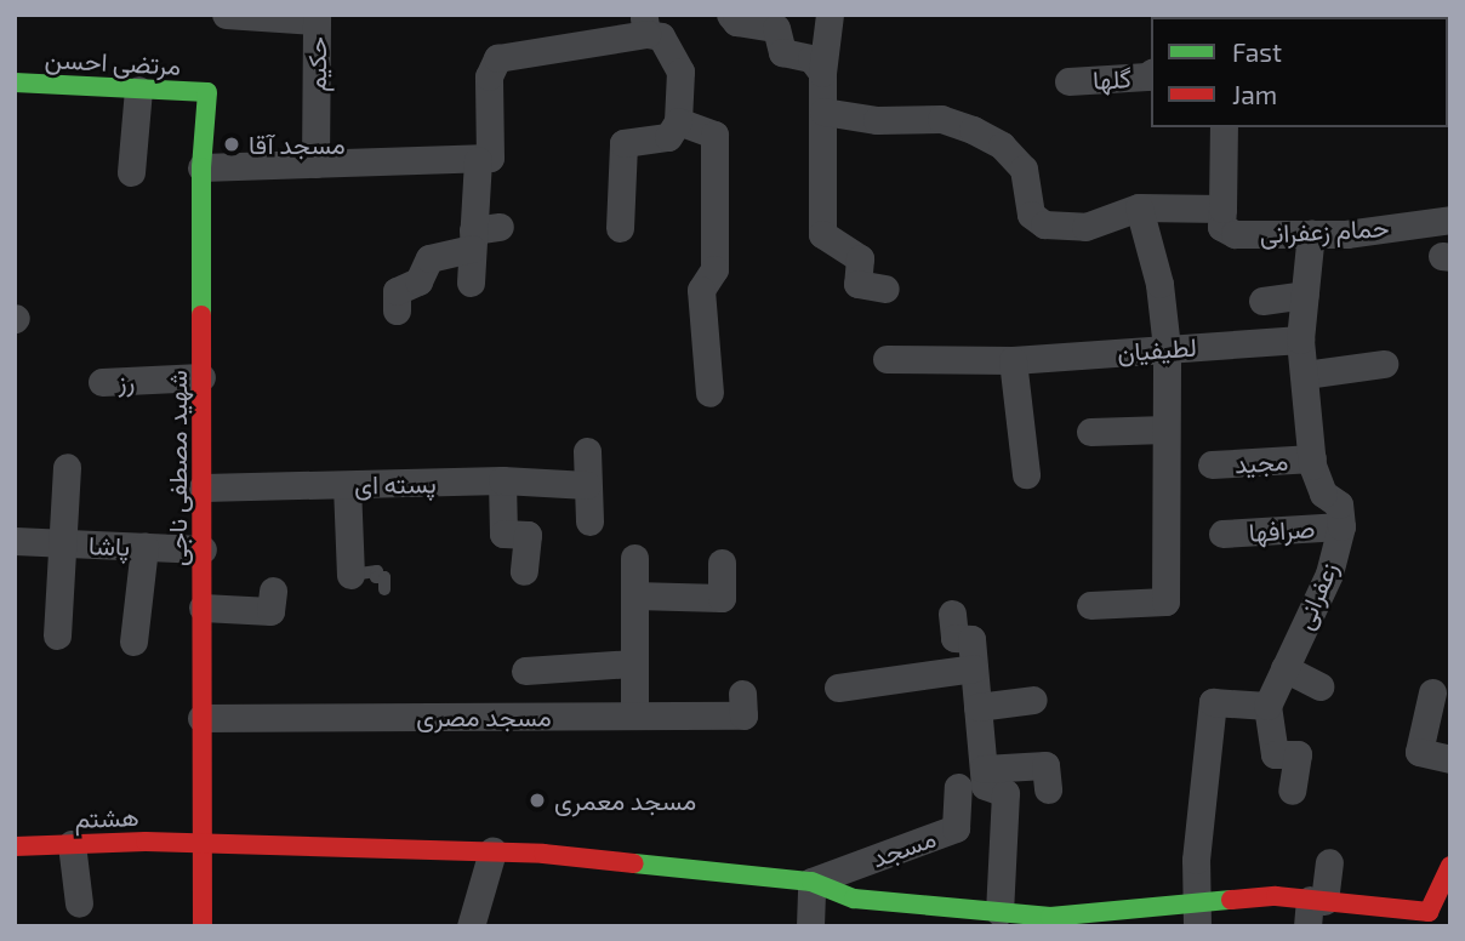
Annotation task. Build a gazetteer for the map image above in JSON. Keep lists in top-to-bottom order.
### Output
{
  "streets": {
    "street": [
      "مرتضی احسن",
      "حکیم",
      "گلها",
      "حمام زعفرانی",
      "لطیفیان",
      "رز",
      "مجید",
      "شهید مصطفی ناجی",
      "پسته ای",
      "صرافها",
      "پاشا",
      "زعفرانی",
      "مسجد مصری",
      "هشتم",
      "مسجد"
    ]
  },
  "crossings": [
    ["مرتضی احسن", "شهید مصطفی ناجی"],
    ["رز", "شهید مصطفی ناجی"],
    ["شهید مصطفی ناجی", "پسته ای"],
    ["شهید مصطفی ناجی", "پاشا"],
    ["شهید مصطفی ناجی", "مسجد مصری"],
    ["شهید مصطفی ناجی", "هشتم"],
    ["صرافها", "زعفرانی"],
    ["هشتم", "مسجد"]
  ],
  "places": ["مسجد آقا", "مسجد معمری"],
  "legend": ["Fast", "Jam"]
}
